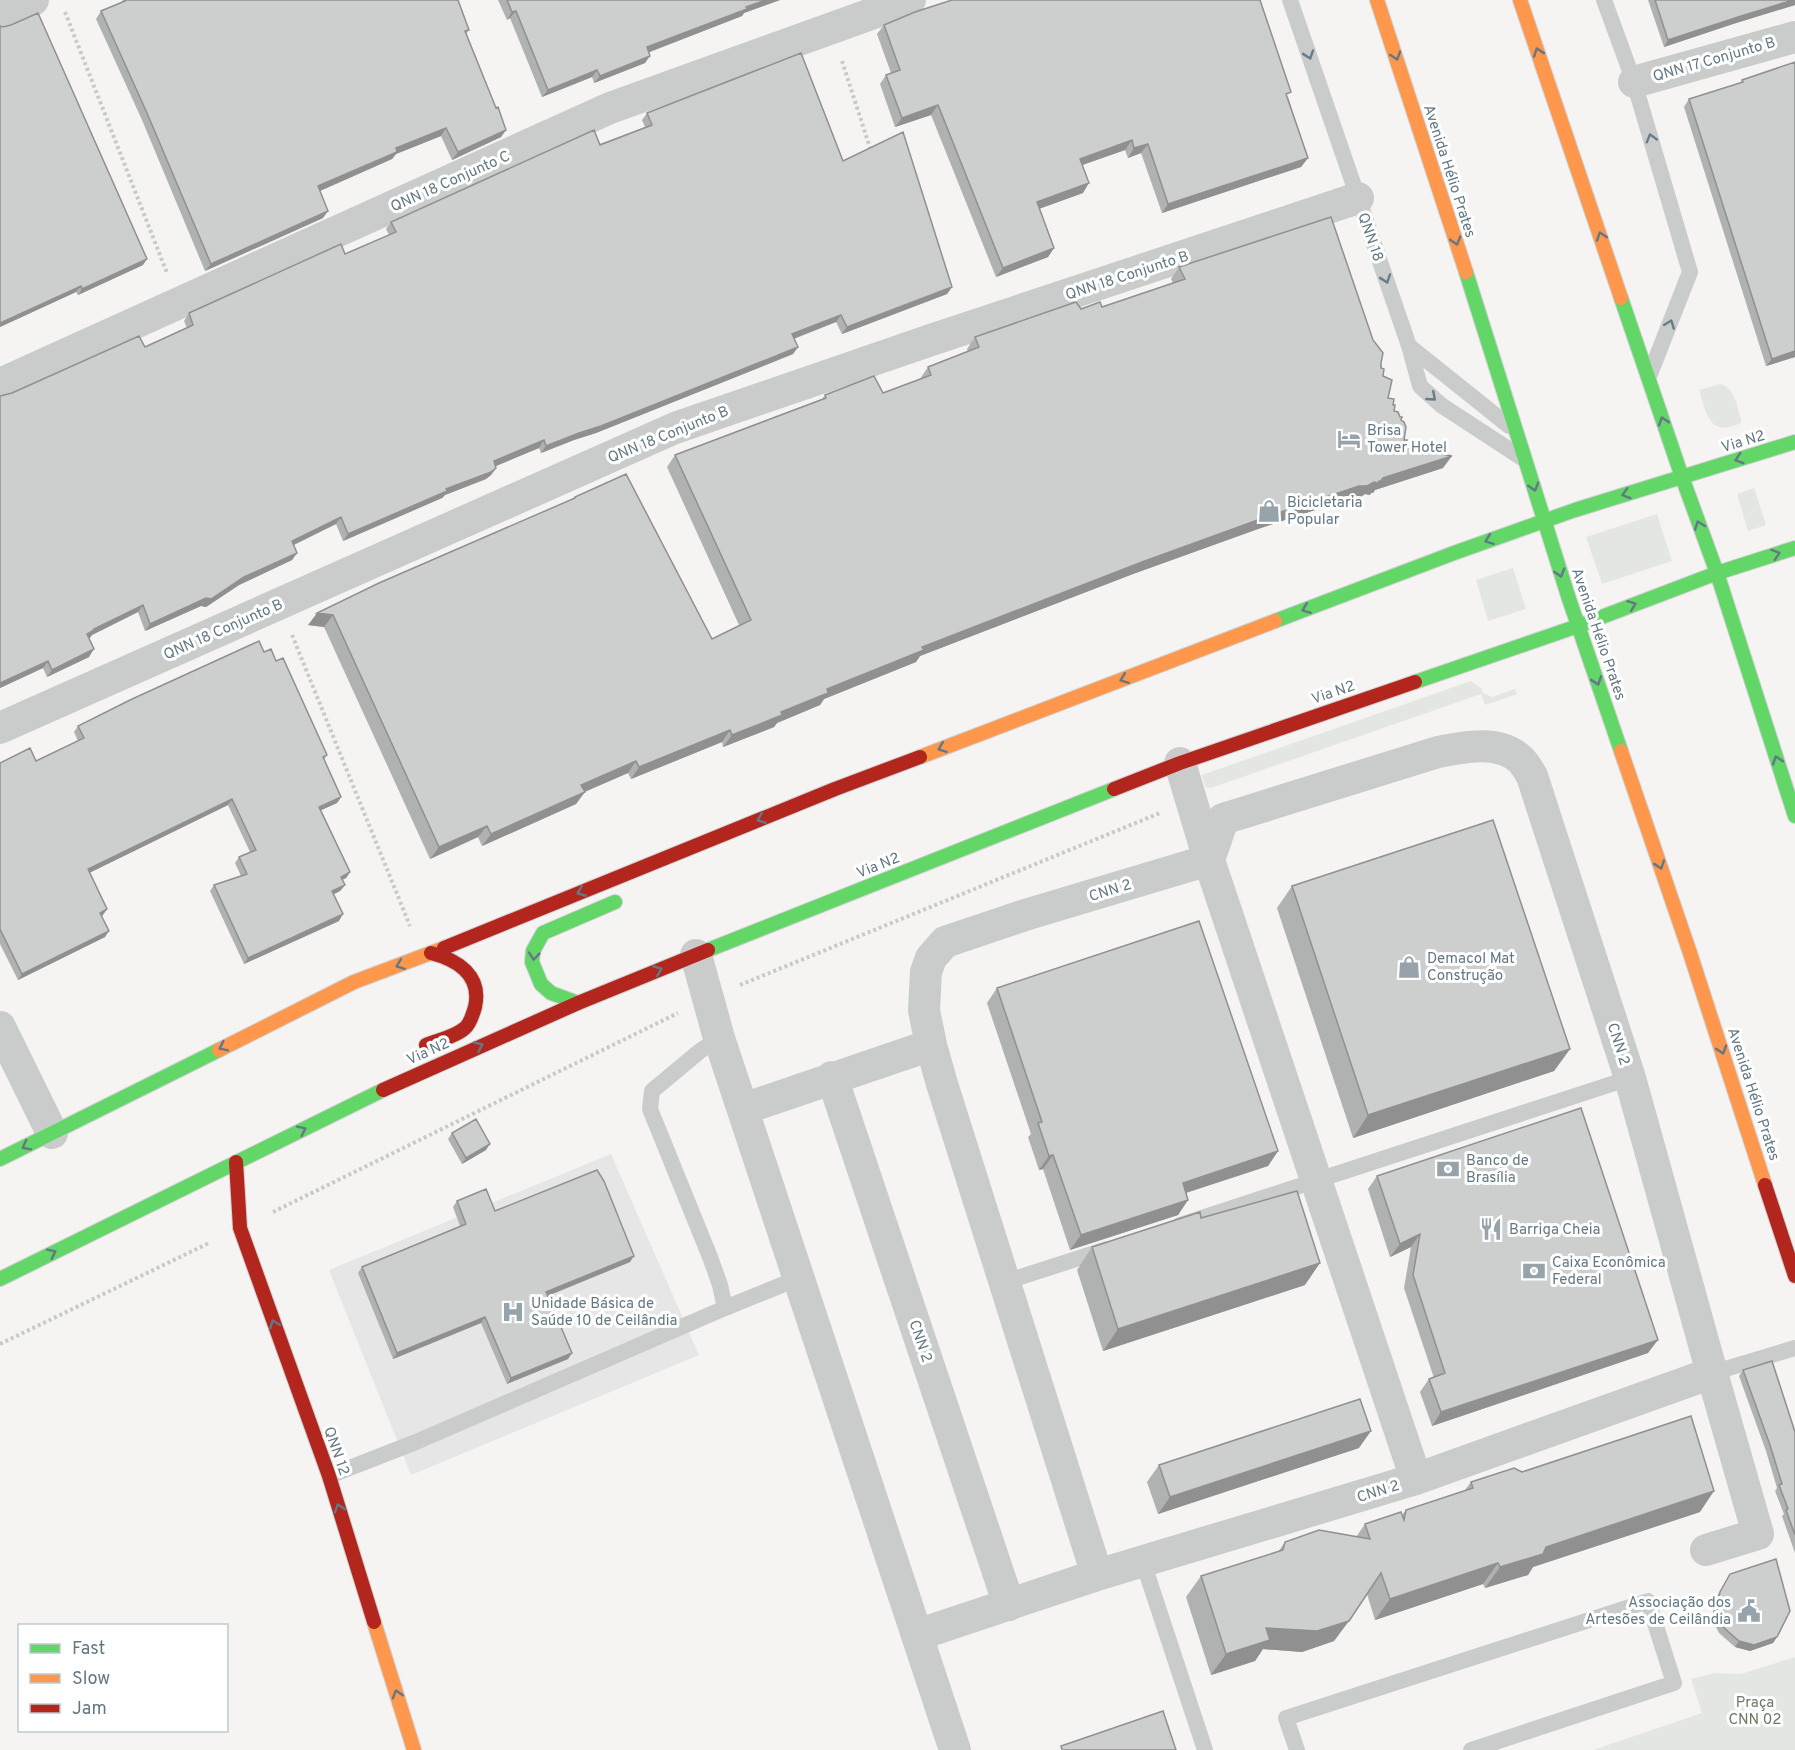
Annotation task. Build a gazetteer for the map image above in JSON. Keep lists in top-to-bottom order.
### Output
{
  "streets": {
    "main road": ["Avenida Hélio Prates", "Via N2", "QNN 12"],
    "street": [
      "QNN 17 Conjunto B",
      "QNN 18 Conjunto C",
      "QNN 18 Conjunto B",
      "CNN 2"
    ],
    "lane": ["QNN 18"]
  },
  "crossings": [
    ["Avenida Hélio Prates", "QNN 18"],
    ["Avenida Hélio Prates", "Via N2"],
    ["QNN 18", "QNN 18 Conjunto B"],
    ["Via N2", "CNN 2"],
    ["Via N2", "QNN 12"]
  ],
  "one_way": ["Avenida Hélio Prates", "QNN 18", "QNN 12"],
  "parks": ["Praça CNN 02"],
  "places": {
    "hotel": ["Brisa Tower Hotel"],
    "shop": ["Bicicletaria Popular", "Demacol Mat Construção"],
    "bank": ["Banco de Brasília", "Caixa Econômica Federal"],
    "restaurant": ["Barriga Cheia"],
    "hospital": ["Unidade Básica de Saúde 10 de Ceilândia"],
    "public building": ["Associação dos Artesões de Ceilândia"]
  },
  "legend": ["Fast", "Slow", "Jam"]
}
